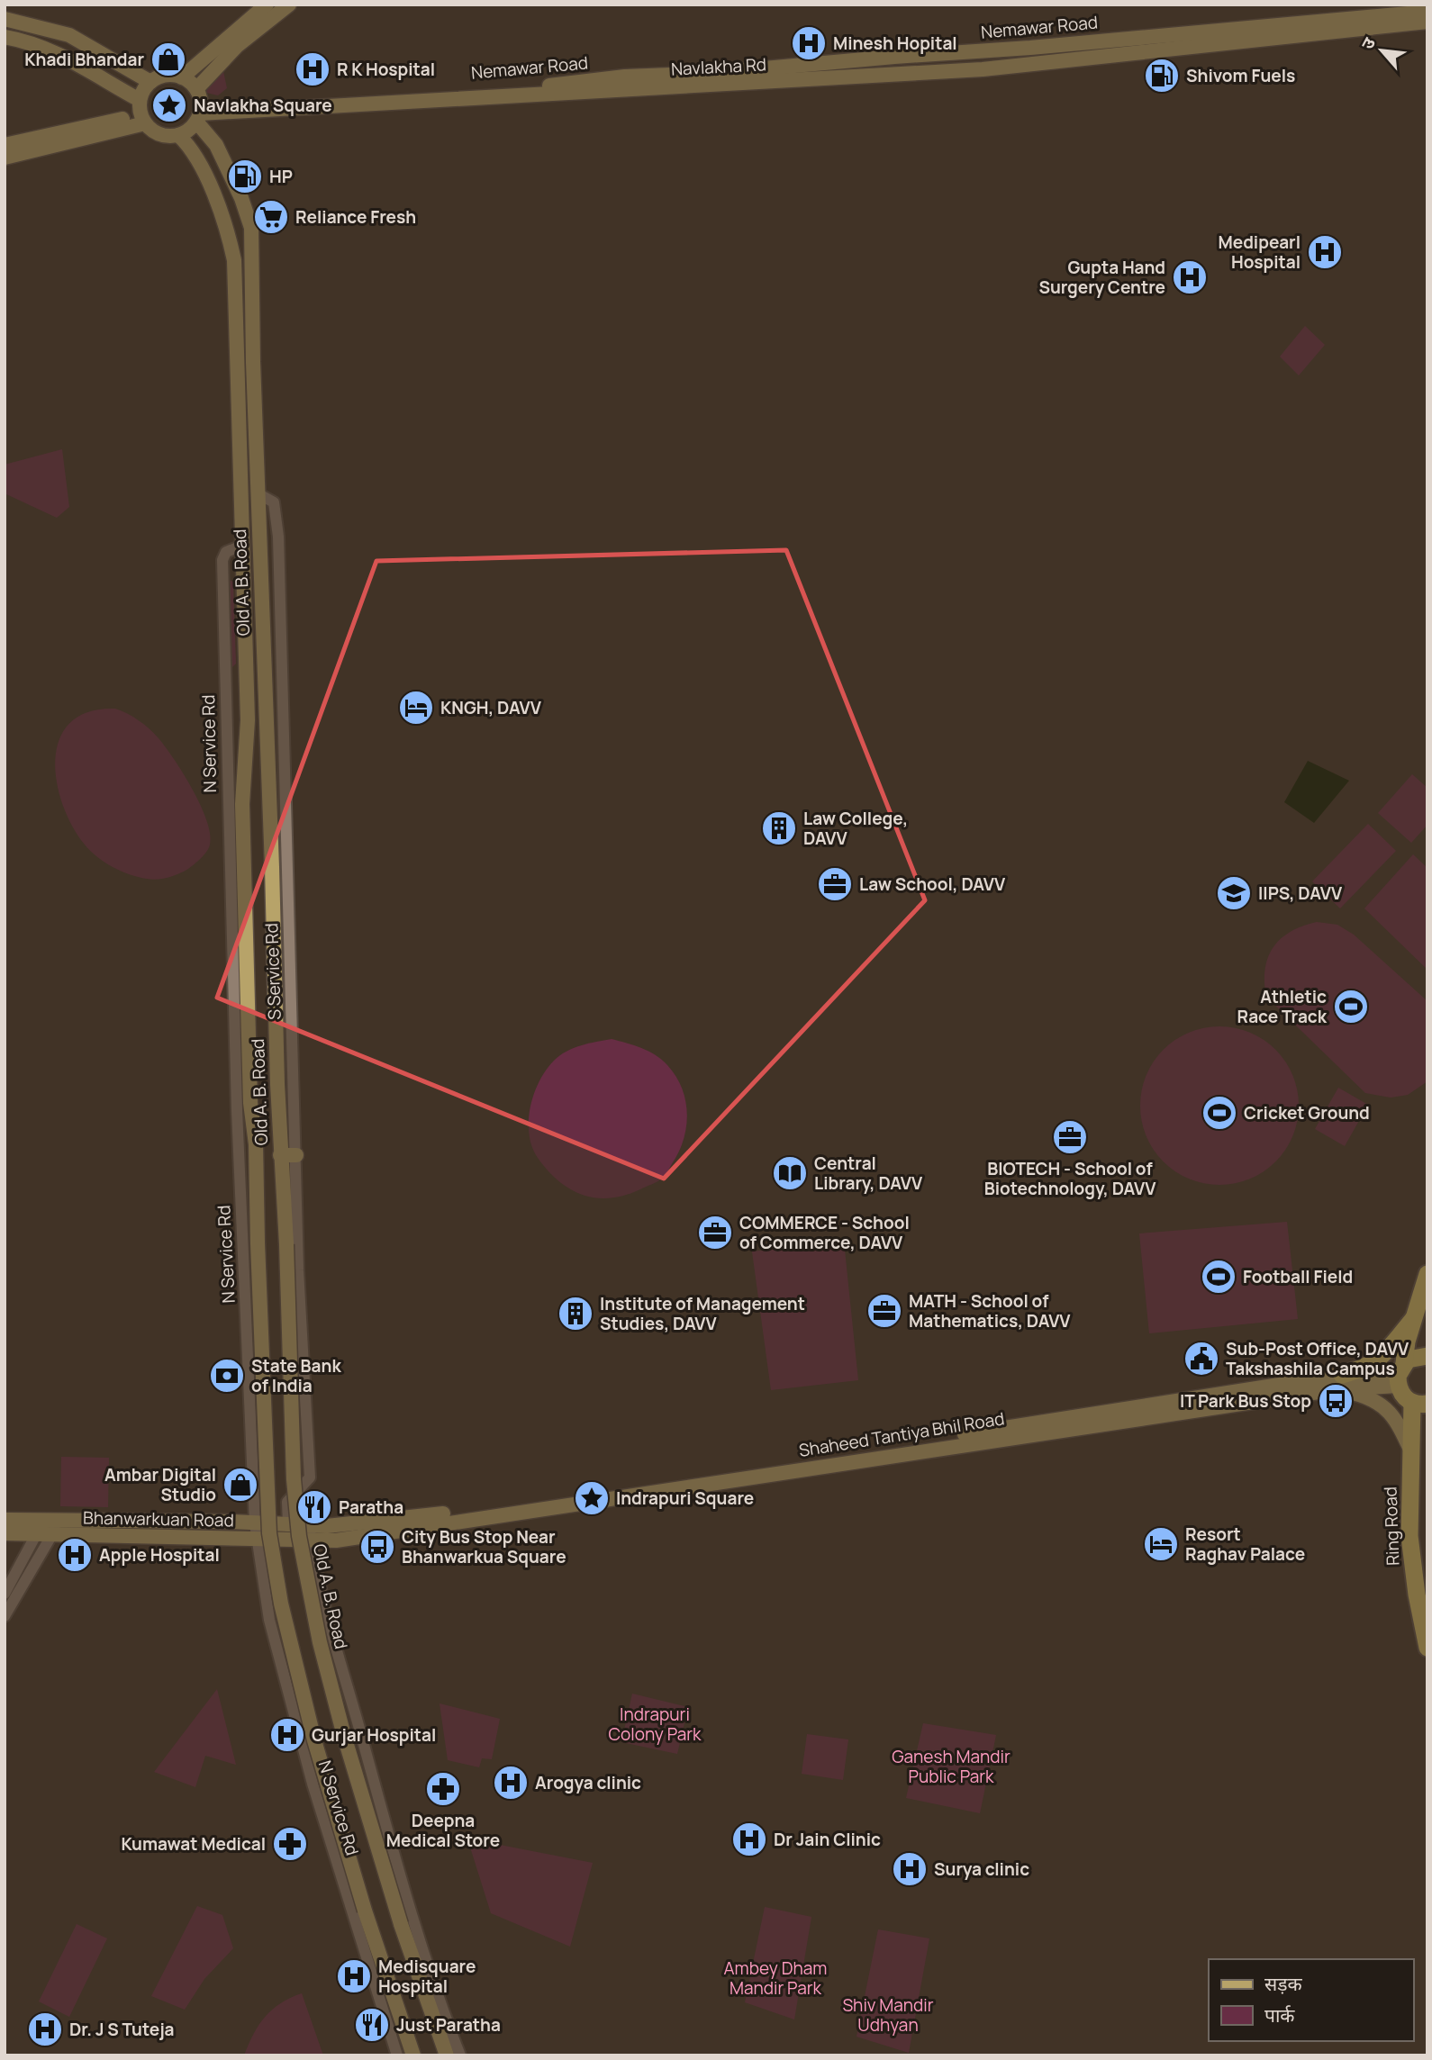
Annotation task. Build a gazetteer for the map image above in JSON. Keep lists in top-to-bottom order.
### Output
{
  "streets": {
    "highway": ["Ring Road"],
    "main road": [
      "Nemawar Road",
      "Navlakha Rd",
      "Old A. B. Road",
      "Shaheed Tantiya Bhil Road",
      "Bhanwarkuan Road"
    ],
    "street": ["N Service Rd", "S Service Rd"]
  },
  "crossings": [
    ["Nemawar Road", "Navlakha Rd"],
    ["Nemawar Road", "Old A. B. Road"],
    ["Navlakha Rd", "Old A. B. Road"],
    ["Old A. B. Road", "N Service Rd"],
    ["Old A. B. Road", "S Service Rd"],
    ["N Service Rd", "Bhanwarkuan Road"],
    ["S Service Rd", "Bhanwarkuan Road"],
    ["Shaheed Tantiya Bhil Road", "Bhanwarkuan Road"]
  ],
  "parks": [
    "Indrapuri Colony Park",
    "Ganesh Mandir Public Park",
    "Ambey Dham Mandir Park",
    "Shiv Mandir Udhyan"
  ],
  "places": {
    "hospital": [
      "Minesh Hopital",
      "R K Hospital",
      "Medipearl Hospital",
      "Gupta Hand Surgery Centre",
      "Apple Hospital",
      "Gurjar Hospital",
      "Arogya clinic",
      "Dr Jain Clinic",
      "Surya clinic",
      "Medisquare Hospital",
      "Dr. J S Tuteja"
    ],
    "shop": ["Khadi Bhandar", "Ambar Digital Studio"],
    "fuel station": ["Shivom Fuels", "HP"],
    "place": ["Navlakha Square", "Indrapuri Square"],
    "supermarket": ["Reliance Fresh"],
    "hotel": ["KNGH, DAVV", "Resort Raghav Palace"],
    "building": ["Law College, DAVV", "Institute of Management Studies, DAVV"],
    "office": [
      "Law School, DAVV",
      "BIOTECH - School of Biotechnology, DAVV",
      "COMMERCE - School of Commerce, DAVV",
      "MATH - School of Mathematics, DAVV"
    ],
    "school or university": ["IIPS, DAVV"],
    "sports": ["Athletic Race Track", "Cricket Ground", "Football Field"],
    "library": ["Central Library, DAVV"],
    "public building": ["Sub-Post Office, DAVV Takshashila Campus"],
    "bank": ["State Bank of India"],
    "bus stop": ["IT Park Bus Stop", "City Bus Stop Near Bhanwarkua Square"],
    "restaurant": ["Paratha", "Just Paratha"],
    "pharmacy": ["Deepna Medical Store", "Kumawat Medical"]
  },
  "legend": ["सड़क", "पार्क"],
  "north": "top left"
}
